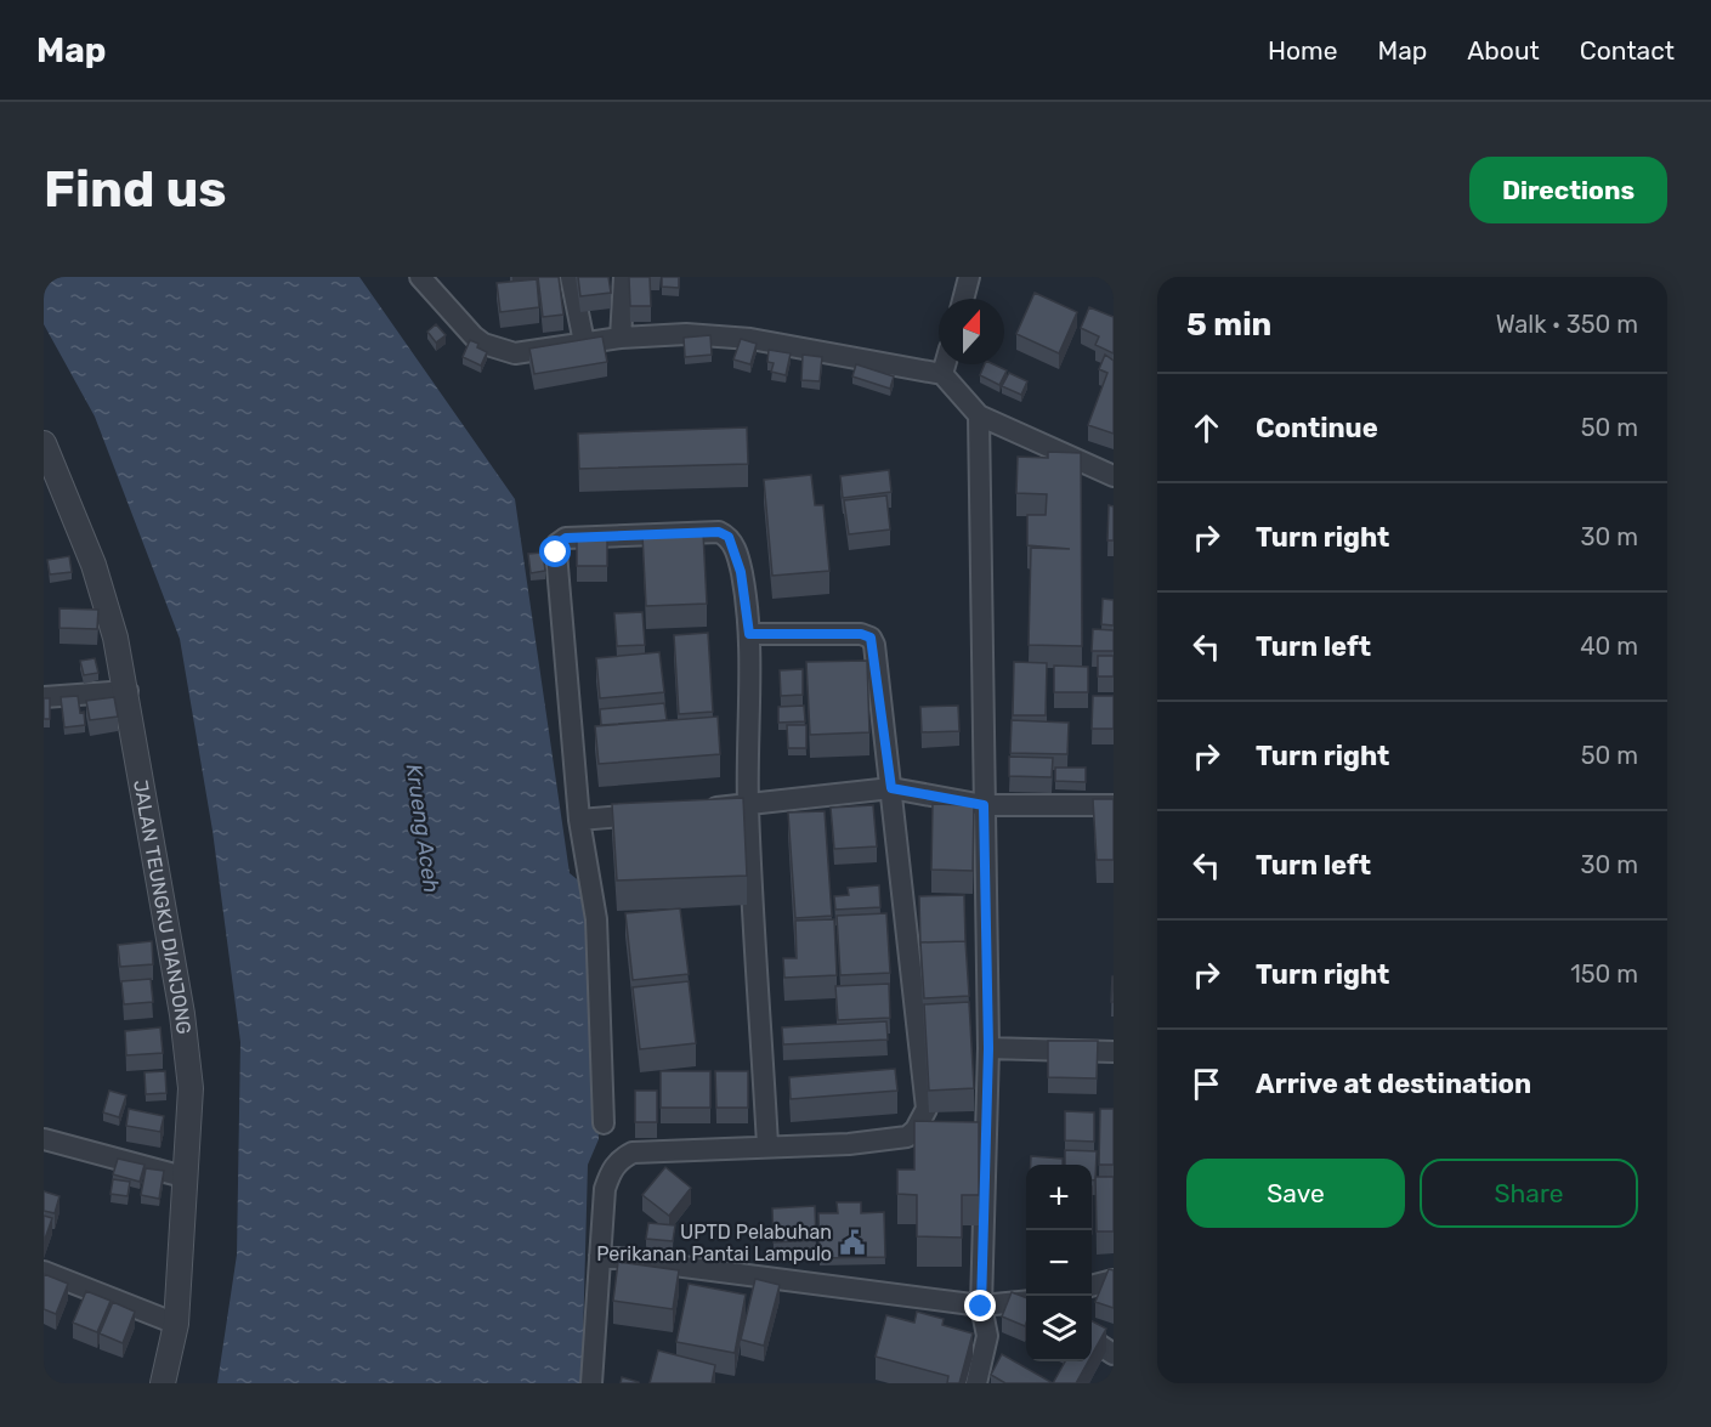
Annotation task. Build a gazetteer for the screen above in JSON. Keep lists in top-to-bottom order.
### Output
{
  "streets": {
    "street": ["JALAN TEUNGKU DIANJONG"]
  },
  "water": ["Krueng Aceh"],
  "places": {
    "public building": ["UPTD Pelabuhan Perikanan Pantai Lampulo"]
  },
  "north": "top",
  "page": {
    "header": "Map",
    "nav": [
      "Home",
      "Map",
      "About",
      "Contact"
    ],
    "buttons": [
      "Directions",
      ["Save", "Share"]
    ],
    "title": "Find us",
    "heading": ["5 min", "Walk · 350 m"],
    "list": [
      ["Continue", "50 m"],
      ["Turn right", "30 m"],
      ["Turn left", "40 m"],
      ["Turn right", "50 m"],
      ["Turn left", "30 m"],
      ["Turn right", "150 m"],
      "Arrive at destination"
    ],
    "map_buttons": ["+", "−"]
  }
}
